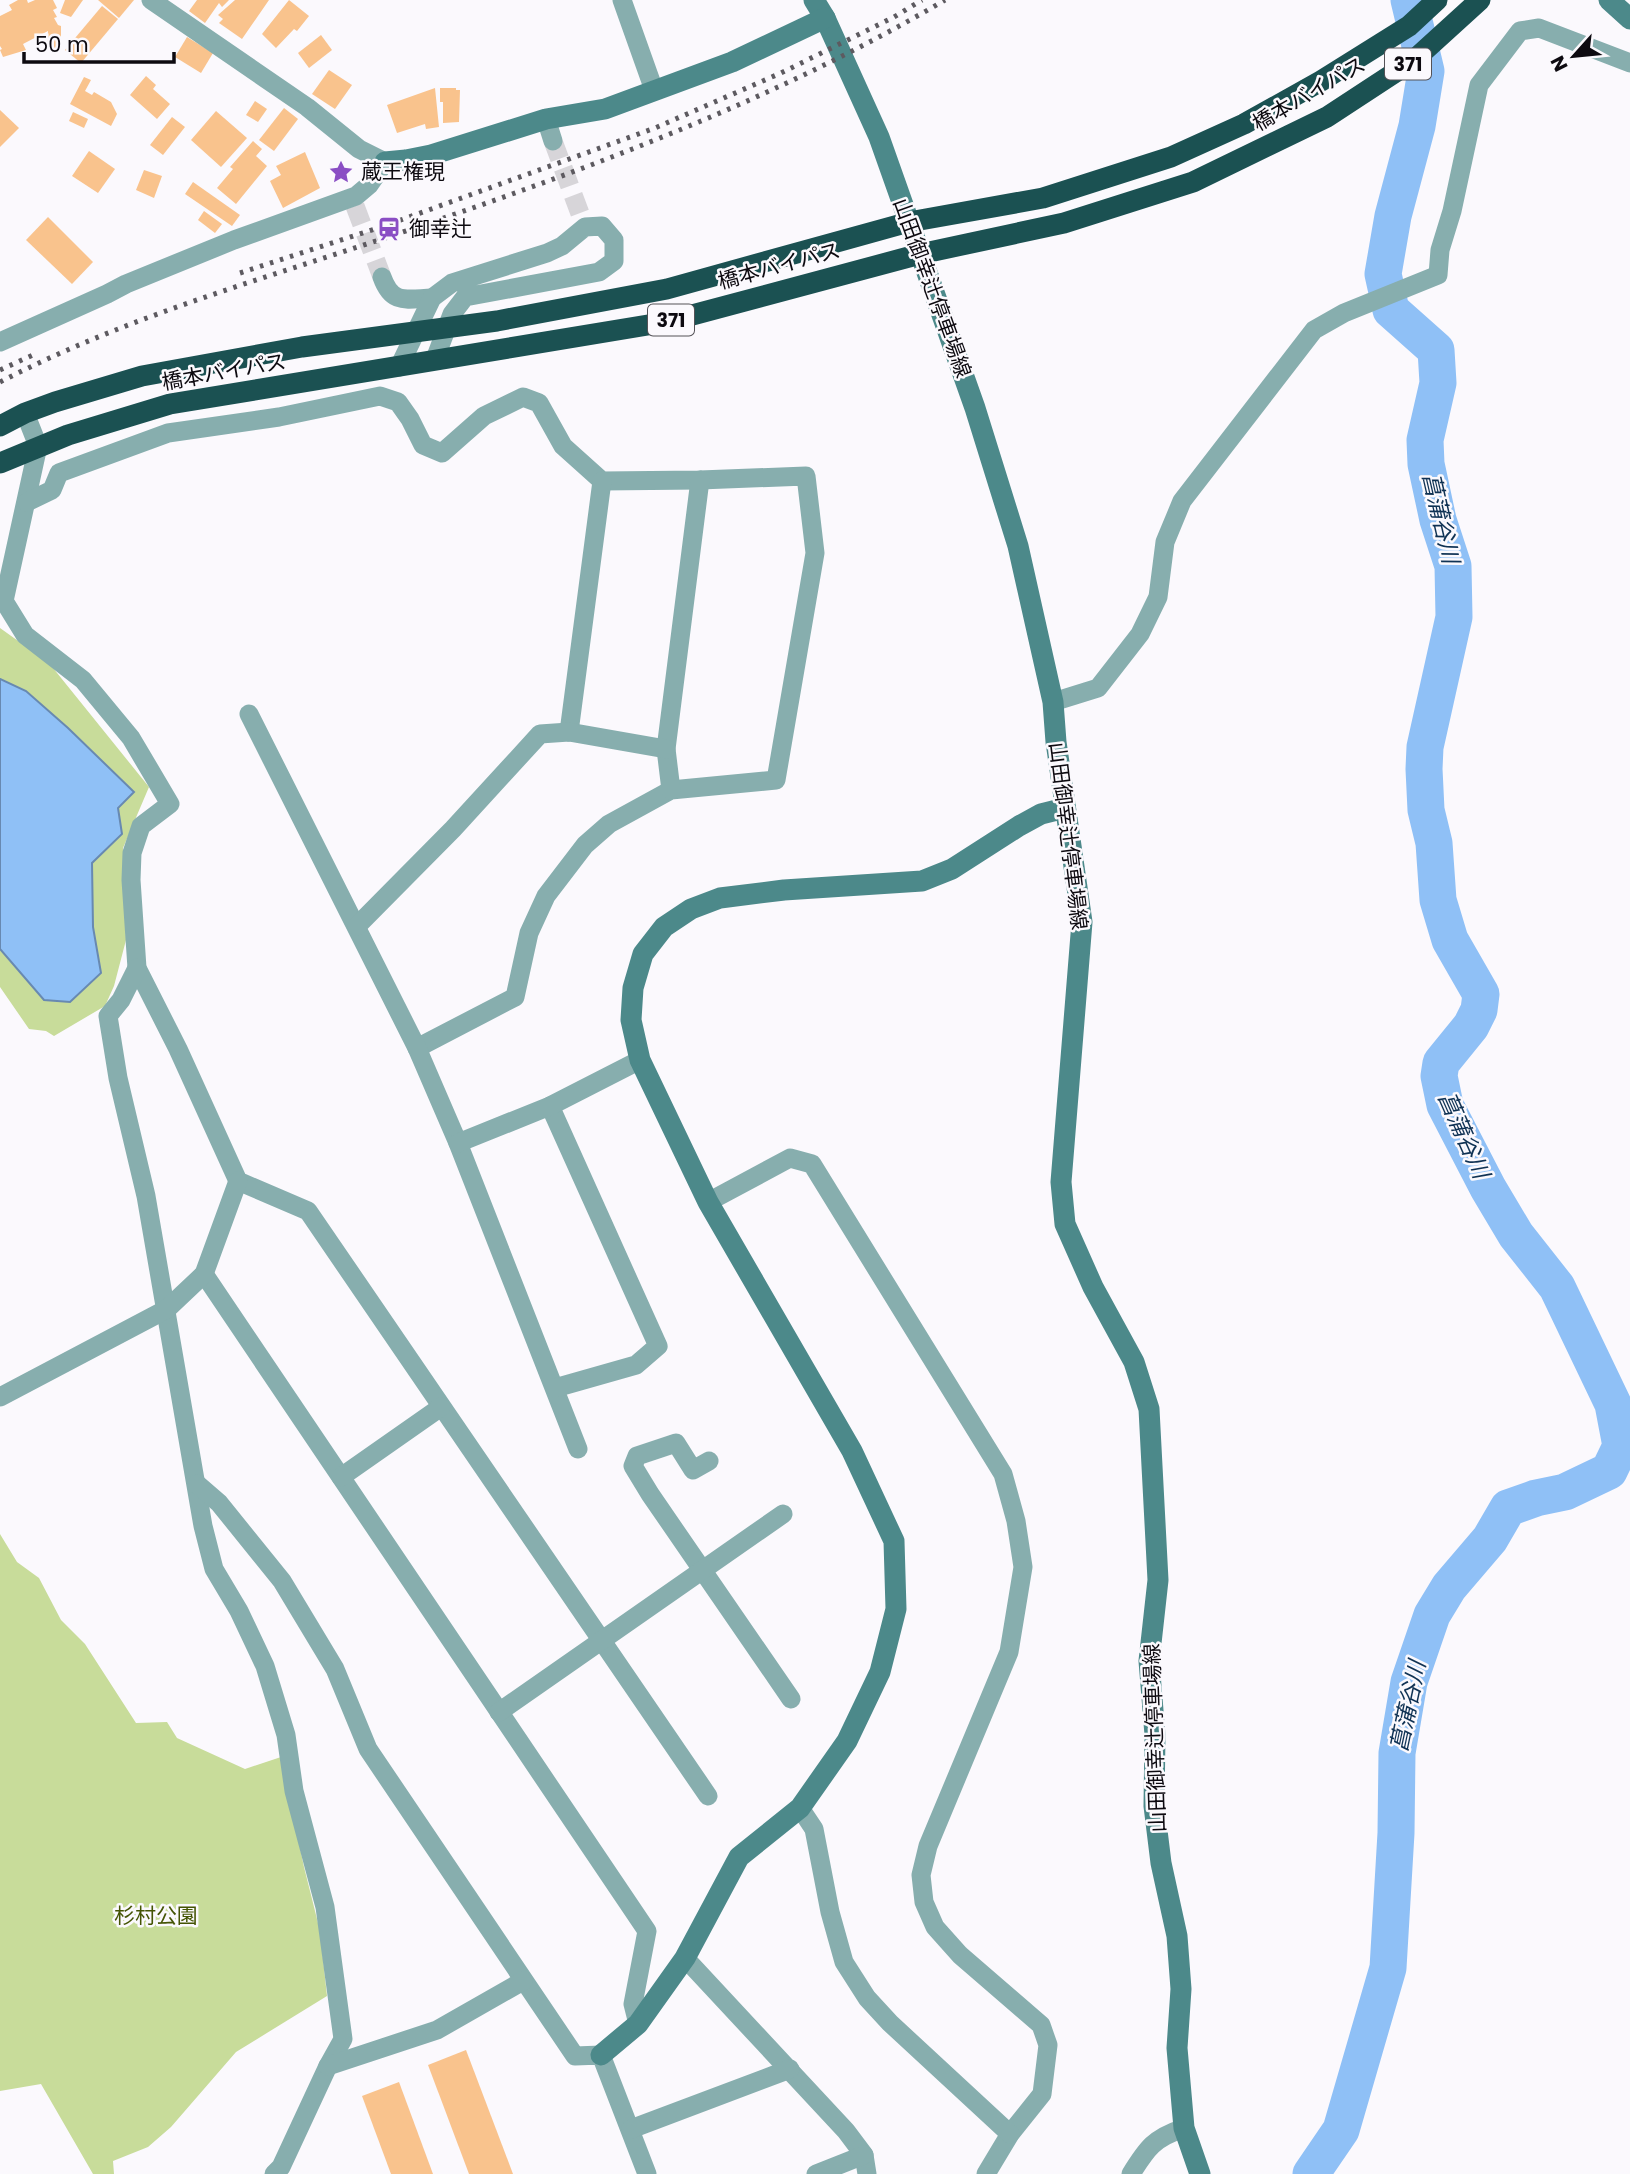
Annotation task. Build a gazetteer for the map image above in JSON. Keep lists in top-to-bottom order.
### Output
{
  "streets": {
    "highway": ["371", "橋本バイパス"],
    "main road": ["山田御幸辻停車場線"]
  },
  "crossings": [
    ["橋本バイパス", "山田御幸辻停車場線"]
  ],
  "water": ["菖蒲谷川"],
  "parks": ["杉村公園"],
  "places": {
    "place": ["蔵王権現"],
    "station": ["御幸辻"]
  },
  "scale_bar": "50 m",
  "north": "bottom left"
}
